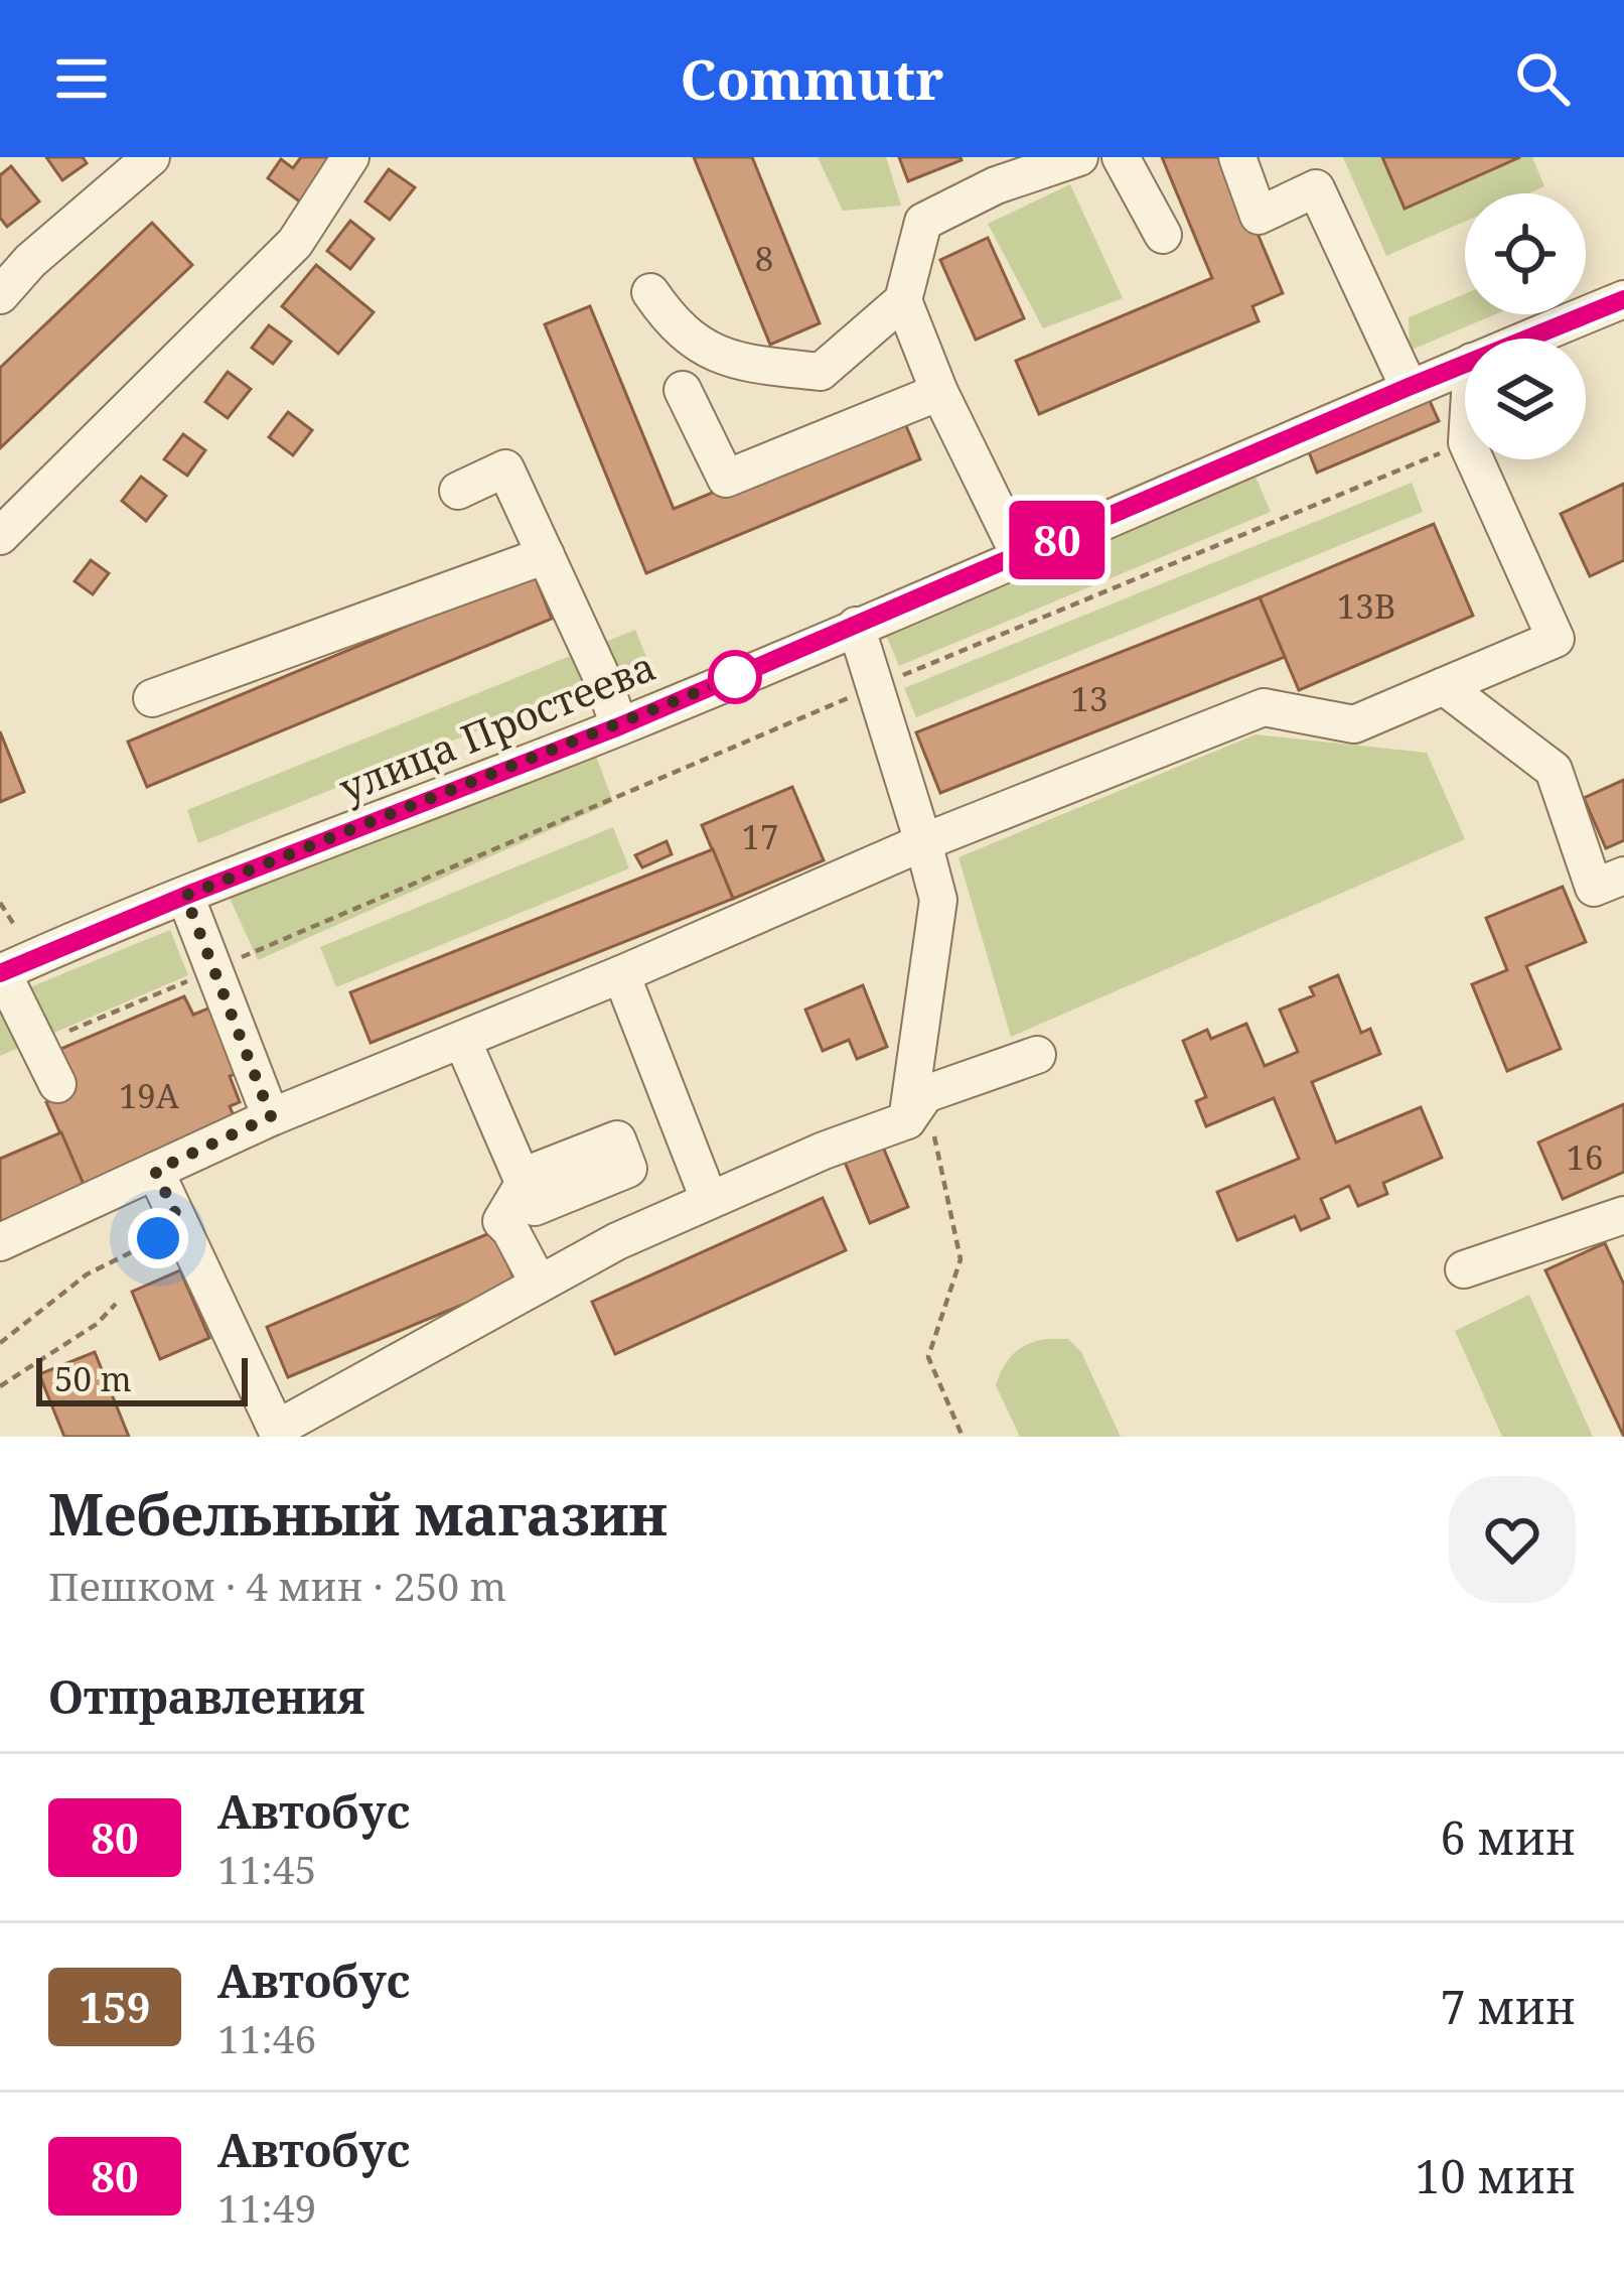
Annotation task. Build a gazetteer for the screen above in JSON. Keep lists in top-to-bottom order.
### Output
{
  "streets": {
    "street": ["улица Простеева"]
  },
  "lines": ["bus line 80"],
  "house_numbers": [
    "8",
    "13В",
    "13",
    "17",
    "19А",
    "16"
  ],
  "scale_bar": "50 m",
  "page": {
    "header": "Commutr",
    "on_map": "80",
    "scale": "50 m",
    "heading": [
      ["Мебельный магазин", "Пешком · 4 мин · 250 m"],
      "Отправления"
    ],
    "list": [
      {
        "mark": "80",
        "name": "Автобус",
        "note": "11:45",
        "value": "6 мин"
      },
      {
        "mark": "159",
        "name": "Автобус",
        "note": "11:46",
        "value": "7 мин"
      },
      {
        "mark": "80",
        "name": "Автобус",
        "note": "11:49",
        "value": "10 мин"
      }
    ]
  }
}
